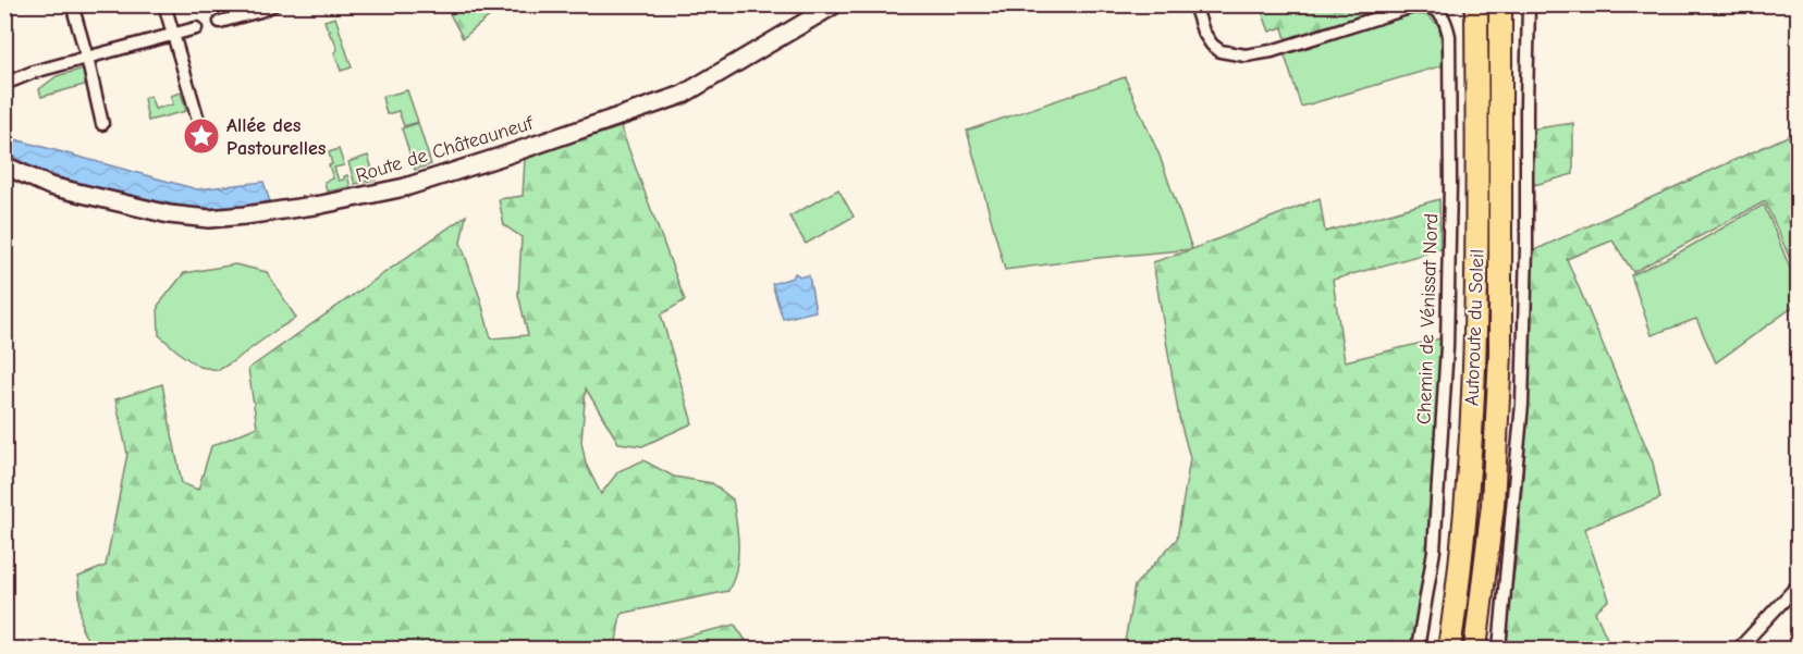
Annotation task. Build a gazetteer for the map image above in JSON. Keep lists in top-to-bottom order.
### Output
{
  "streets": {
    "highway": ["Autoroute du Soleil"],
    "main road": ["Route de Châteauneuf"],
    "street": ["Chemin de Vénissat Nord"]
  },
  "places": {
    "place": ["Allée des Pastourelles"]
  }
}
